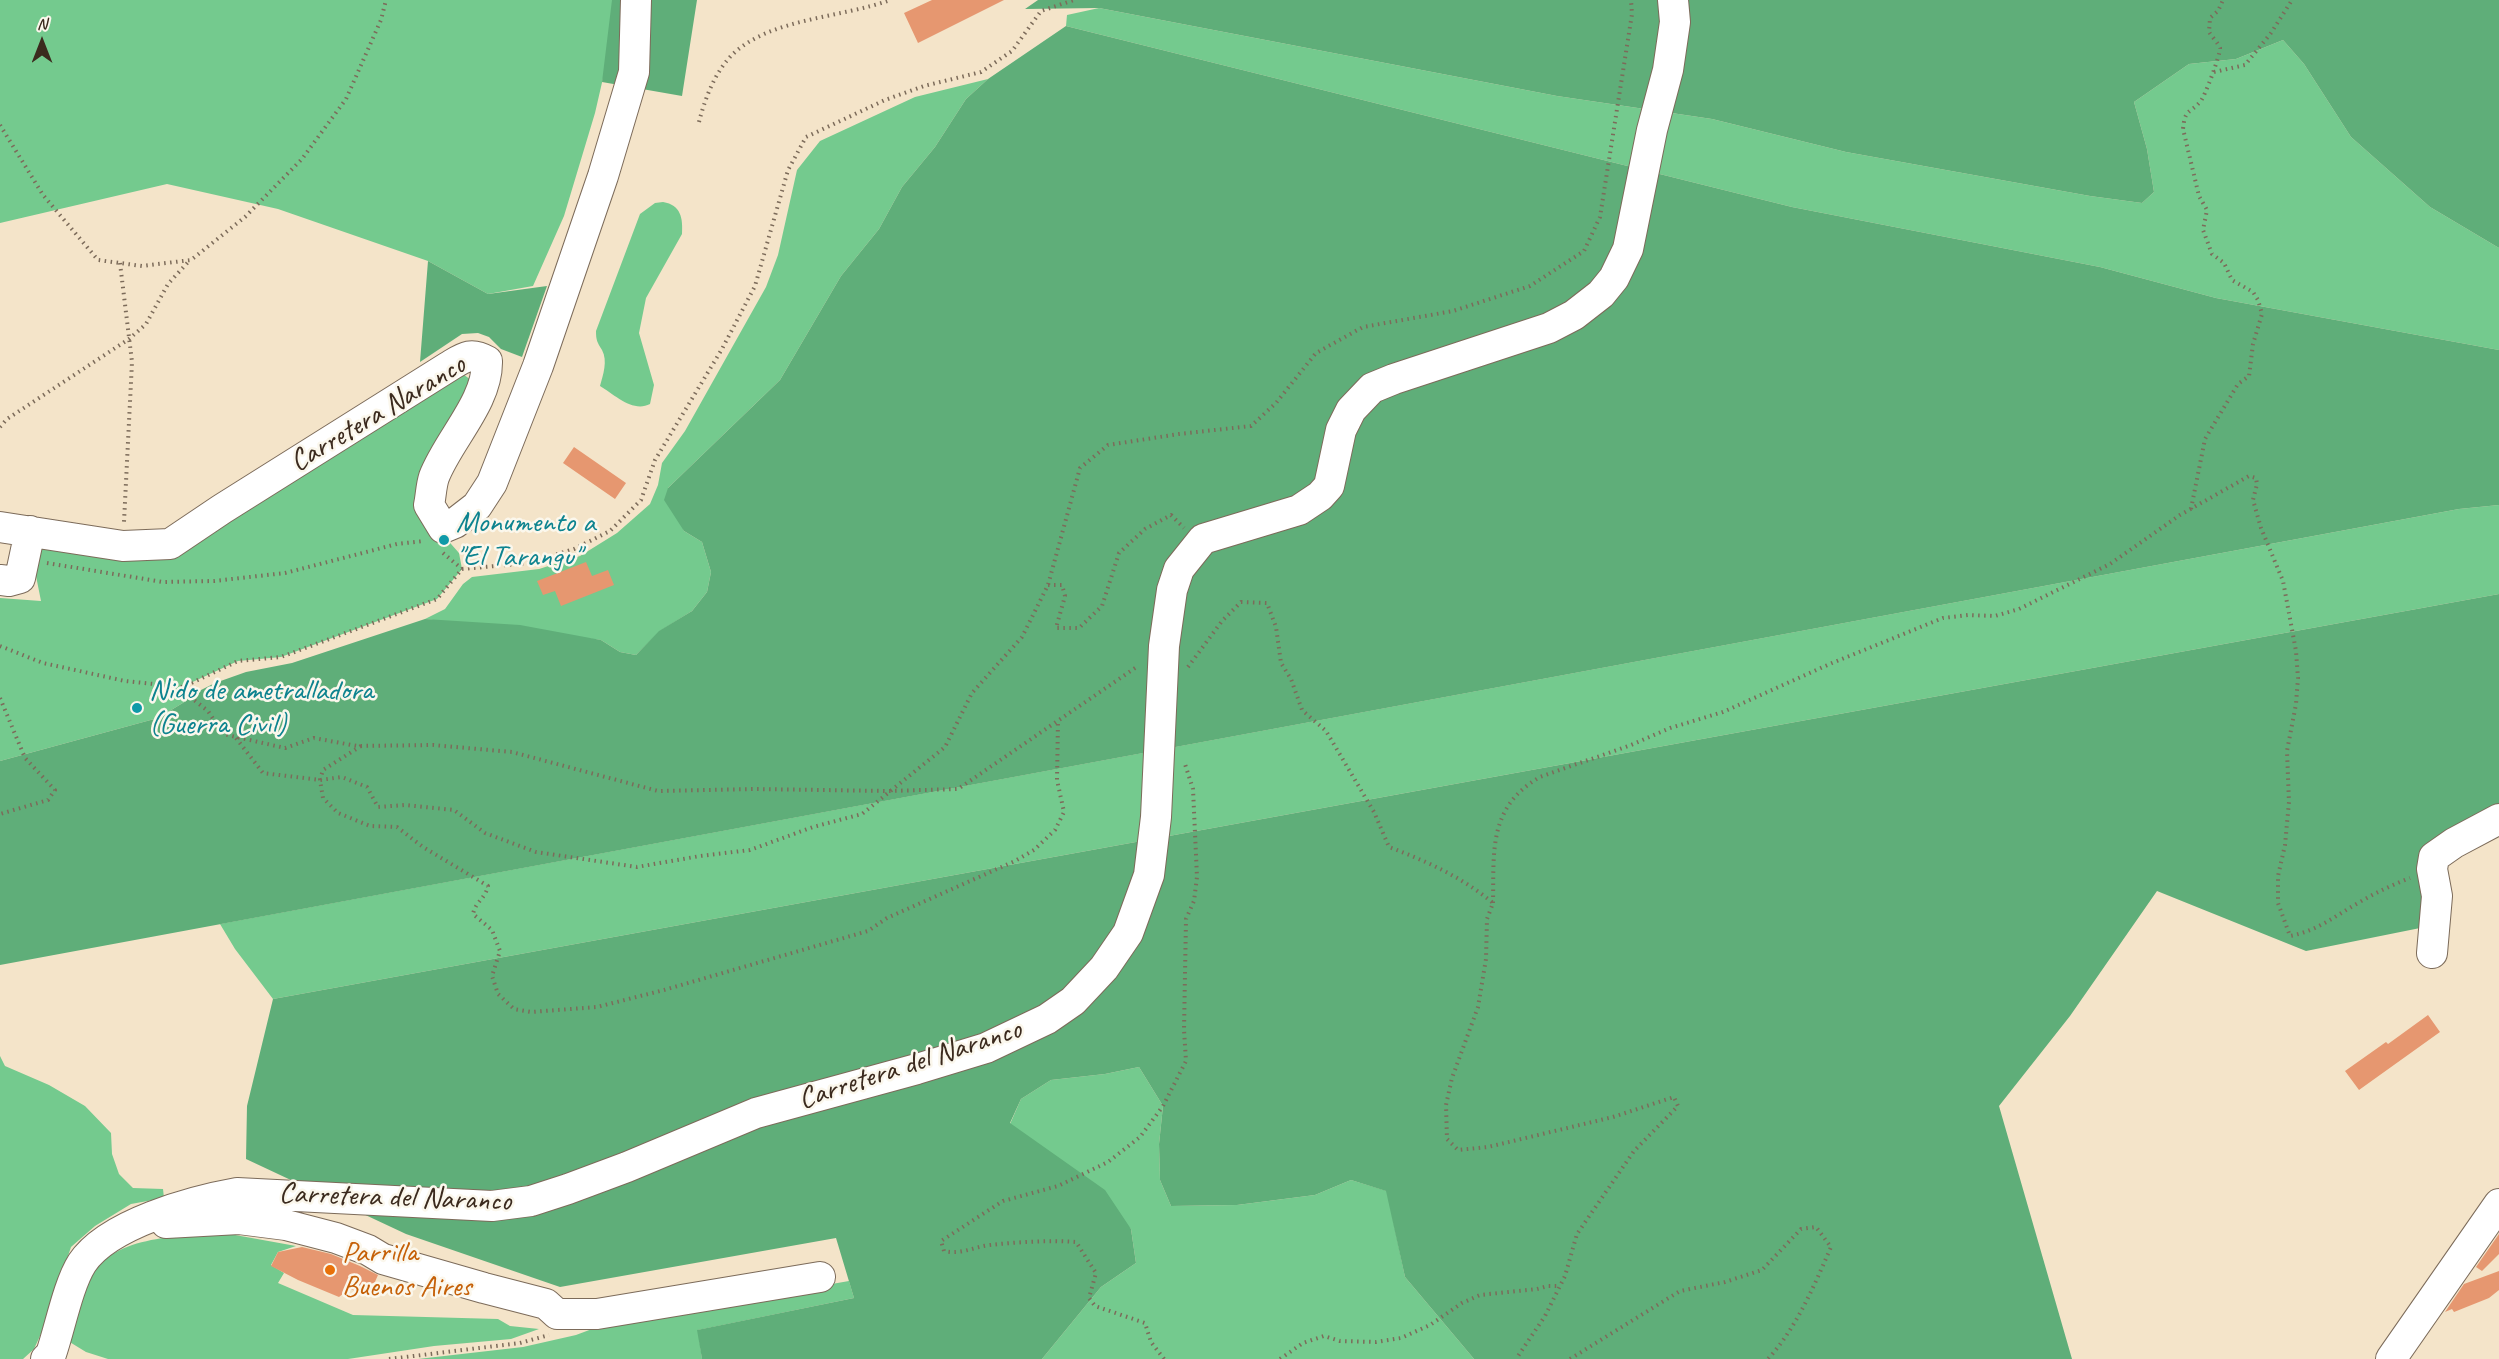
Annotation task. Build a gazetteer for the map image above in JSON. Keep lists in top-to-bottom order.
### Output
{
  "streets": {
    "street": ["Carretera Naranco", "Carretera del Naranco"]
  },
  "places": ["Monumento a \"El Tarangu\"", "Nido de ametralladora (Guerra Civil)", "Parrilla Buenos Aires"],
  "north": "top"
}
